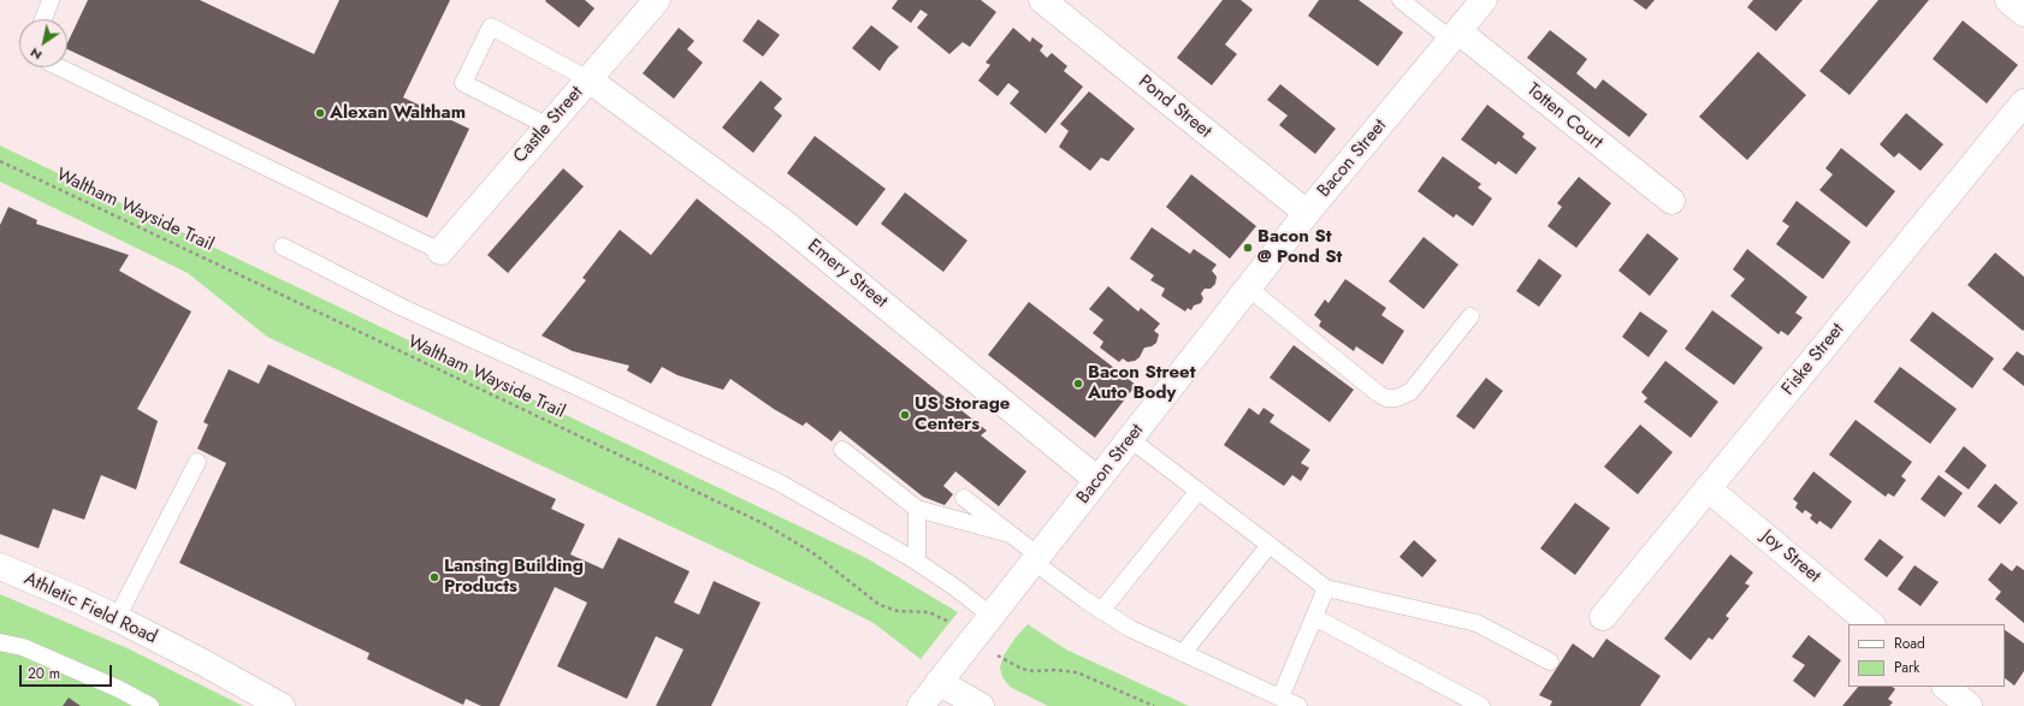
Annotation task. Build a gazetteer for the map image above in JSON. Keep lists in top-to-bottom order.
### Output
{
  "streets": {
    "street": [
      "Pond Street",
      "Totten Court",
      "Castle Street",
      "Bacon Street",
      "Emery Street",
      "Fiske Street",
      "Joy Street",
      "Athletic Field Road"
    ],
    "path": ["Waltham Wayside Trail"]
  },
  "crossings": [
    ["Pond Street", "Bacon Street"],
    ["Totten Court", "Bacon Street"],
    ["Castle Street", "Emery Street"],
    ["Bacon Street", "Emery Street"],
    ["Fiske Street", "Joy Street"]
  ],
  "places": [
    "Alexan Waltham",
    "Bacon St @ Pond St",
    "Bacon Street Auto Body",
    "US Storage Centers",
    "Lansing Building Products"
  ],
  "legend": ["Road", "Park"],
  "scale_bar": "20 m",
  "north": "bottom left"
}
